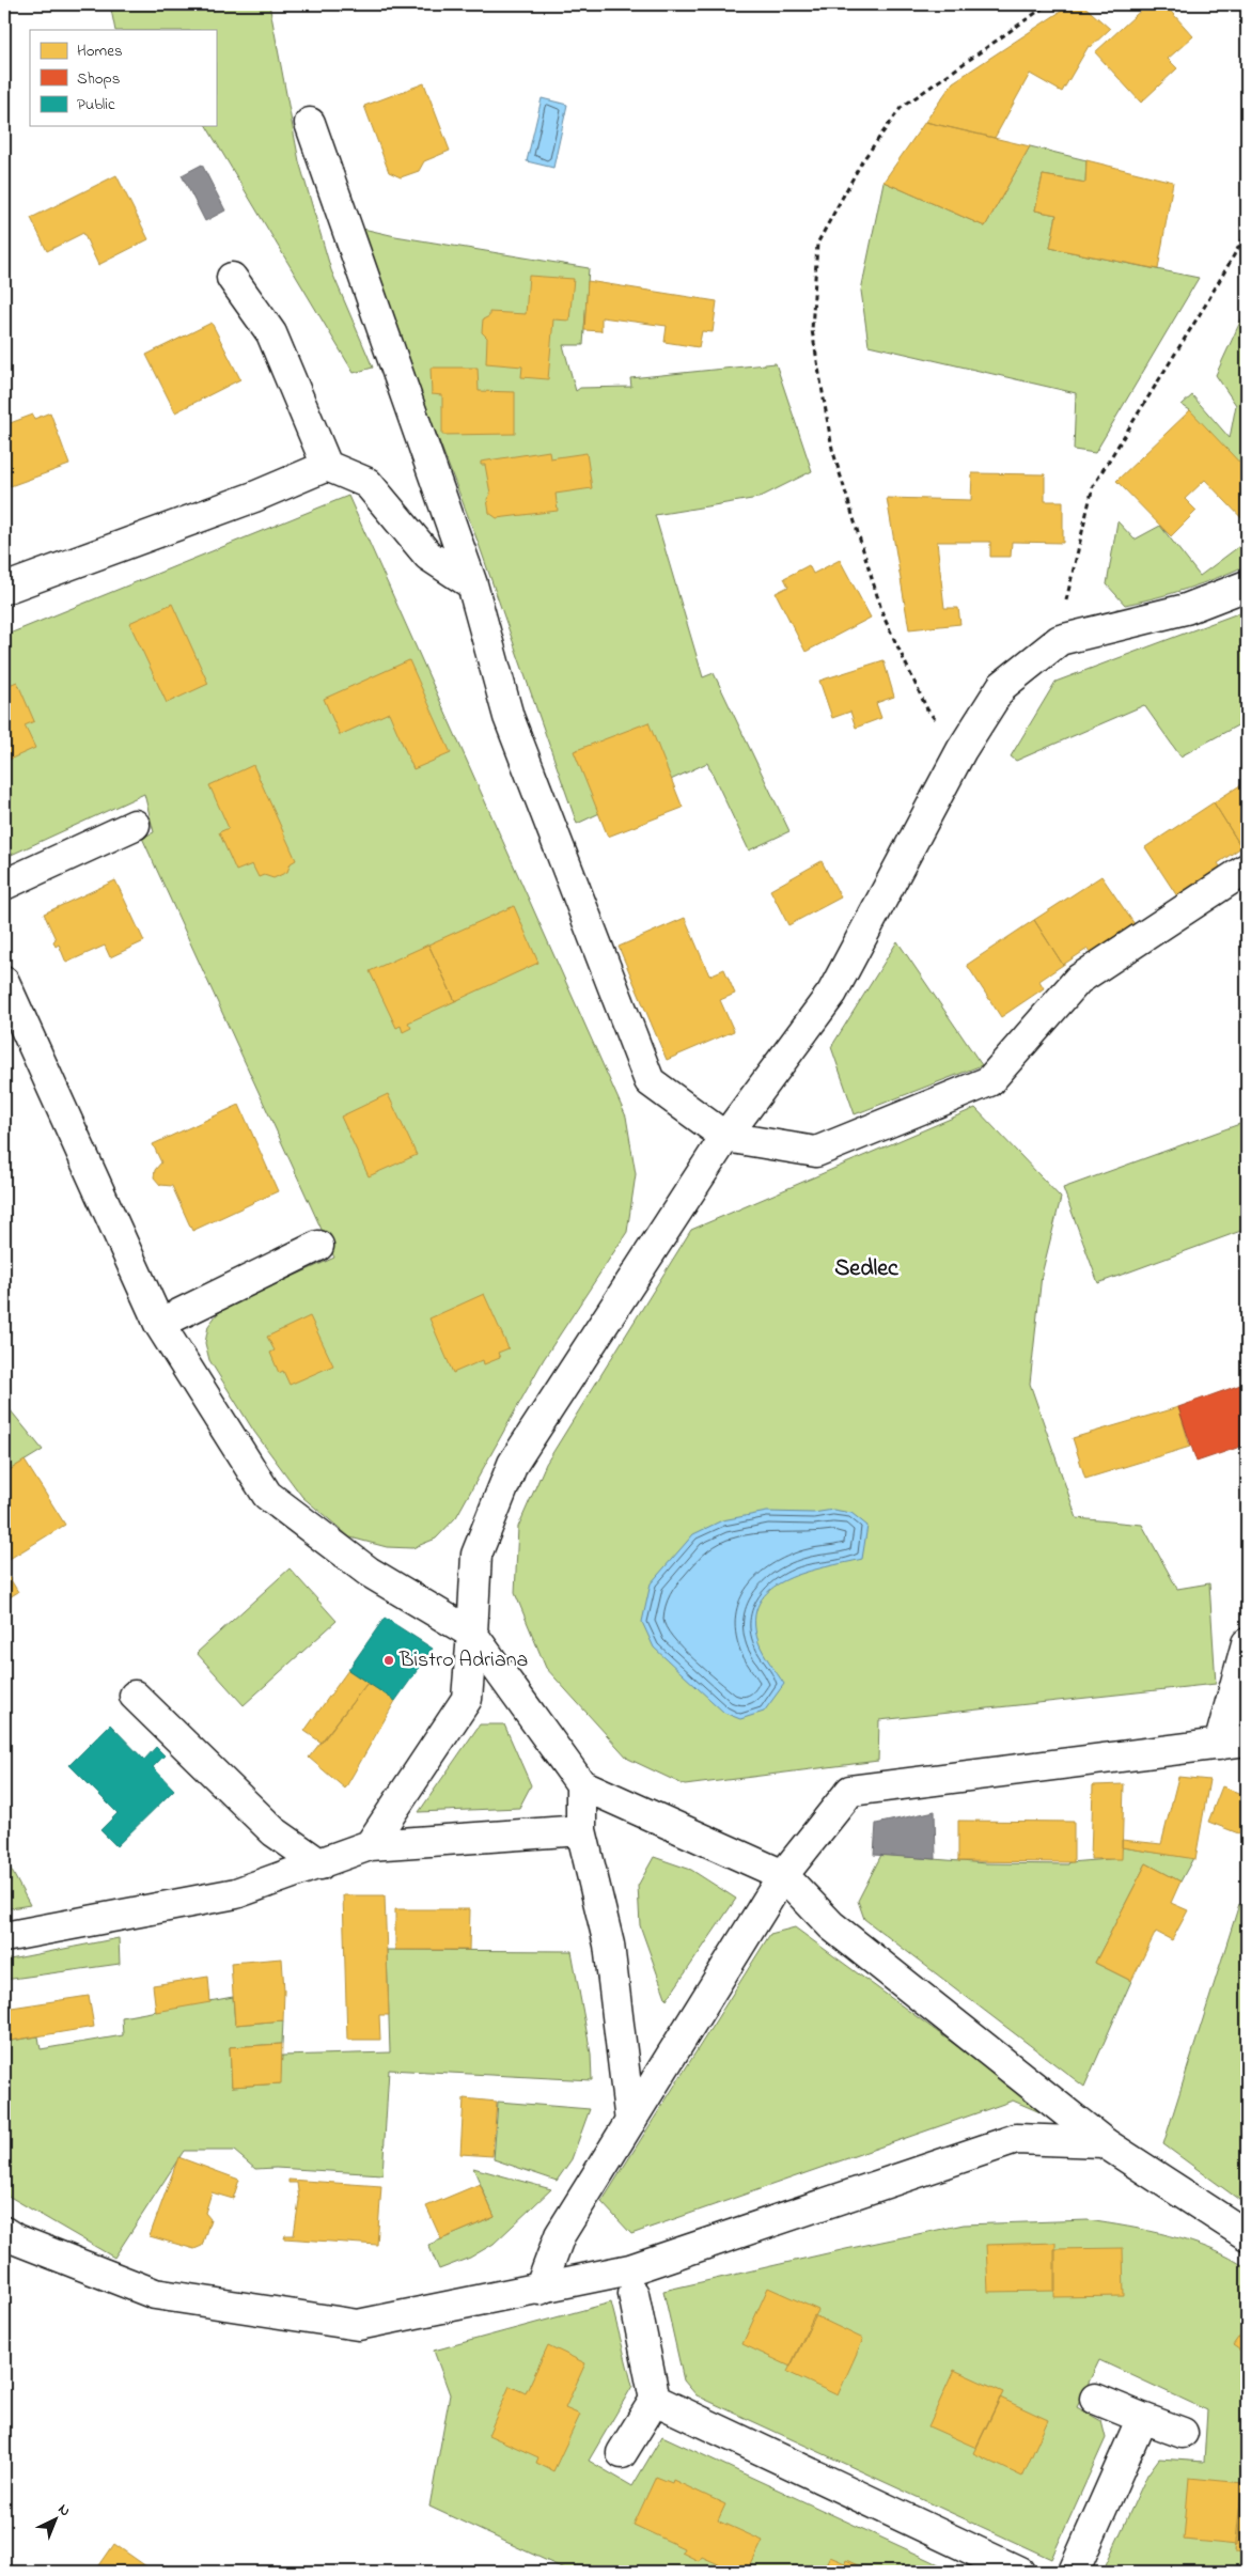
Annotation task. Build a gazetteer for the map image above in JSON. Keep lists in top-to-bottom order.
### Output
{
  "districts": ["Sedlec"],
  "places": ["Bistro Adriana"],
  "legend": ["Homes", "Shops", "Public"],
  "north": "top right"
}
